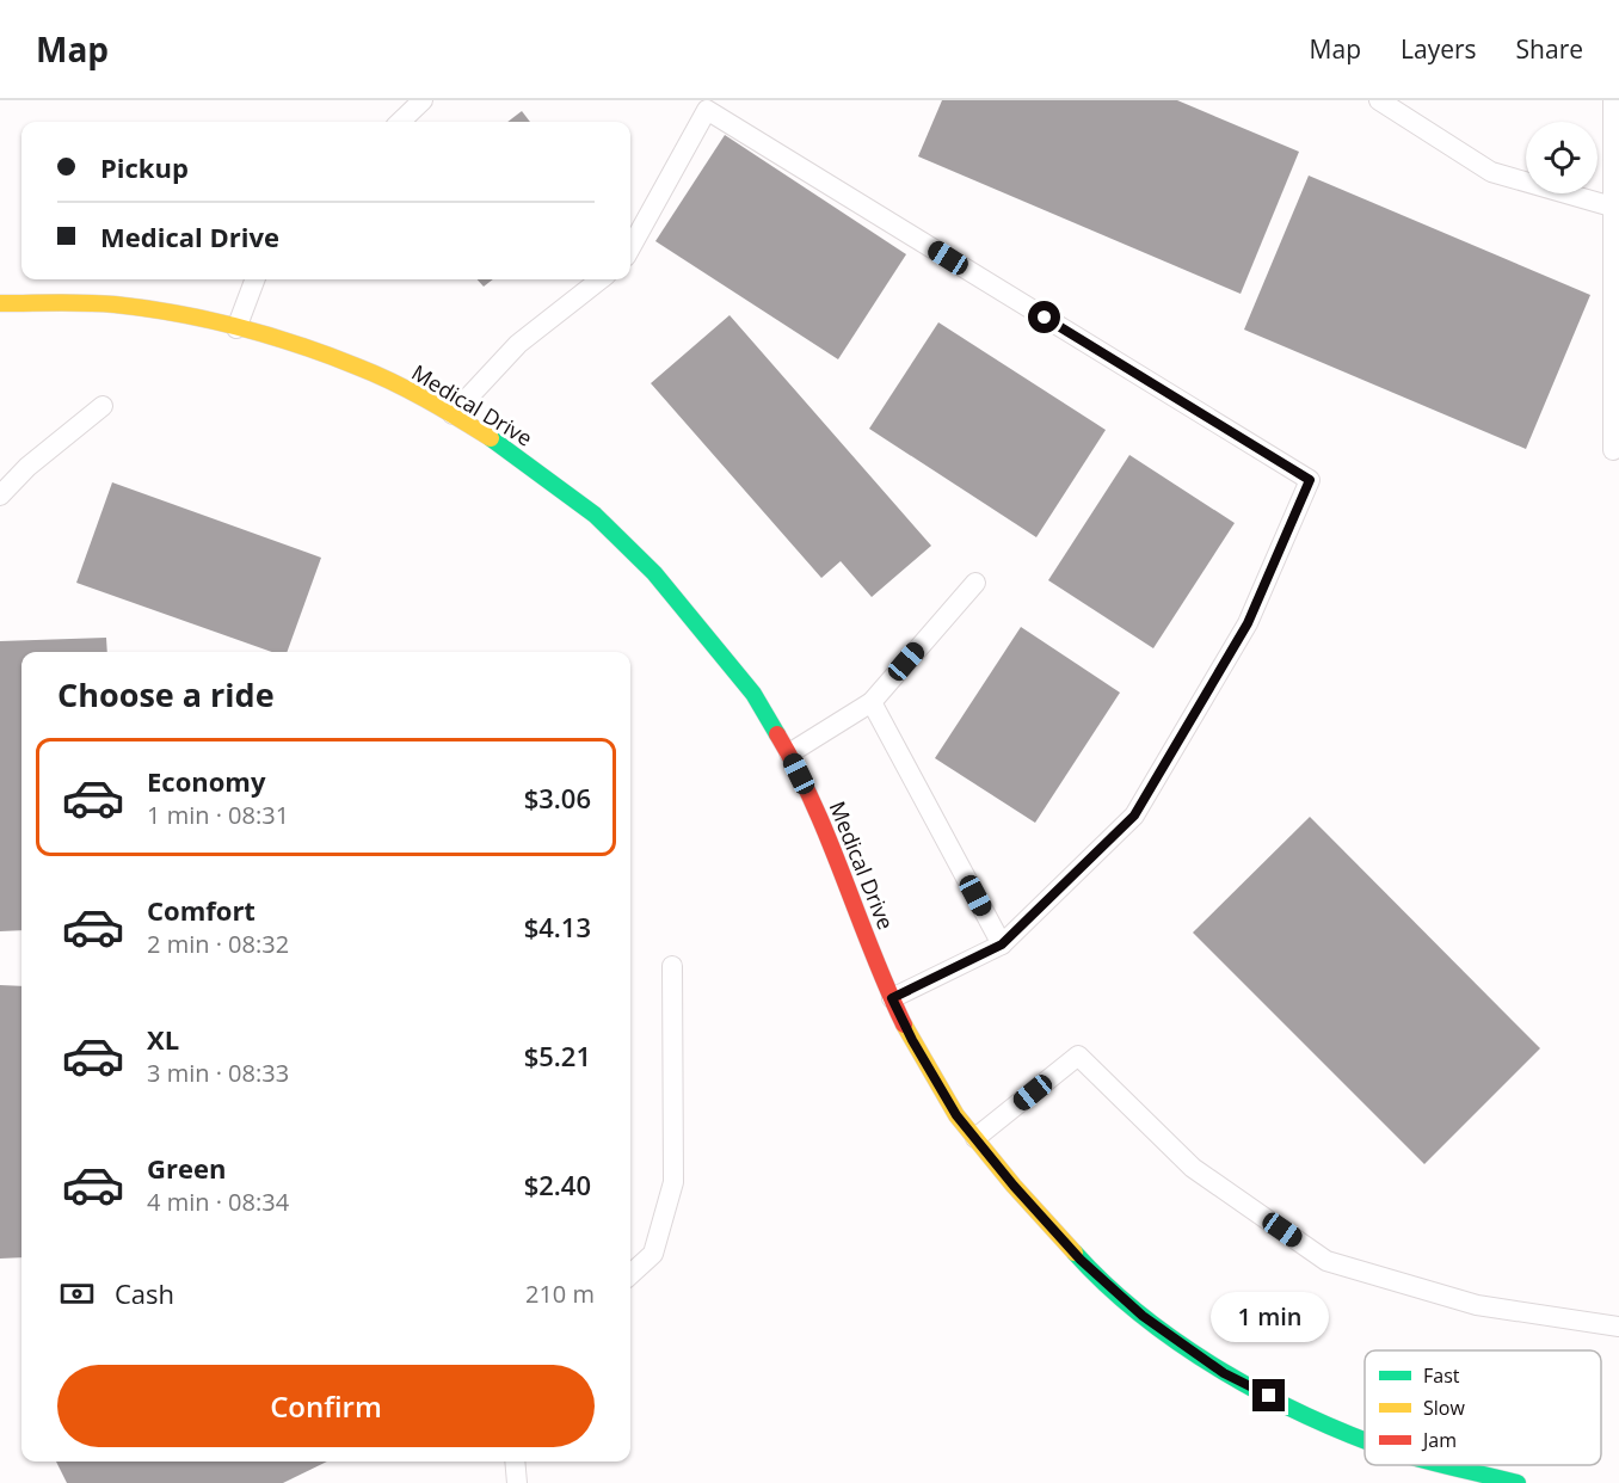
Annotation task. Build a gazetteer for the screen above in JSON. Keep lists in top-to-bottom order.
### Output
{
  "streets": {
    "street": ["Medical Drive"]
  },
  "legend": ["Fast", "Slow", "Jam"],
  "page": {
    "header": "Map",
    "nav": ["Map", "Layers", "Share"],
    "banner": ["Pickup", "Medical Drive"],
    "heading": "Choose a ride",
    "list": [
      {
        "name": "Economy",
        "note": "1 min · 08:31",
        "value": "$3.06"
      },
      {
        "name": "Comfort",
        "note": "2 min · 08:32",
        "value": "$4.13"
      },
      {
        "name": "XL",
        "note": "3 min · 08:33",
        "value": "$5.21"
      },
      {
        "name": "Green",
        "note": "4 min · 08:34",
        "value": "$2.40"
      }
    ],
    "pay": ["Cash", "210 m"],
    "bubble": "1 min",
    "buttons": "Confirm"
  }
}
